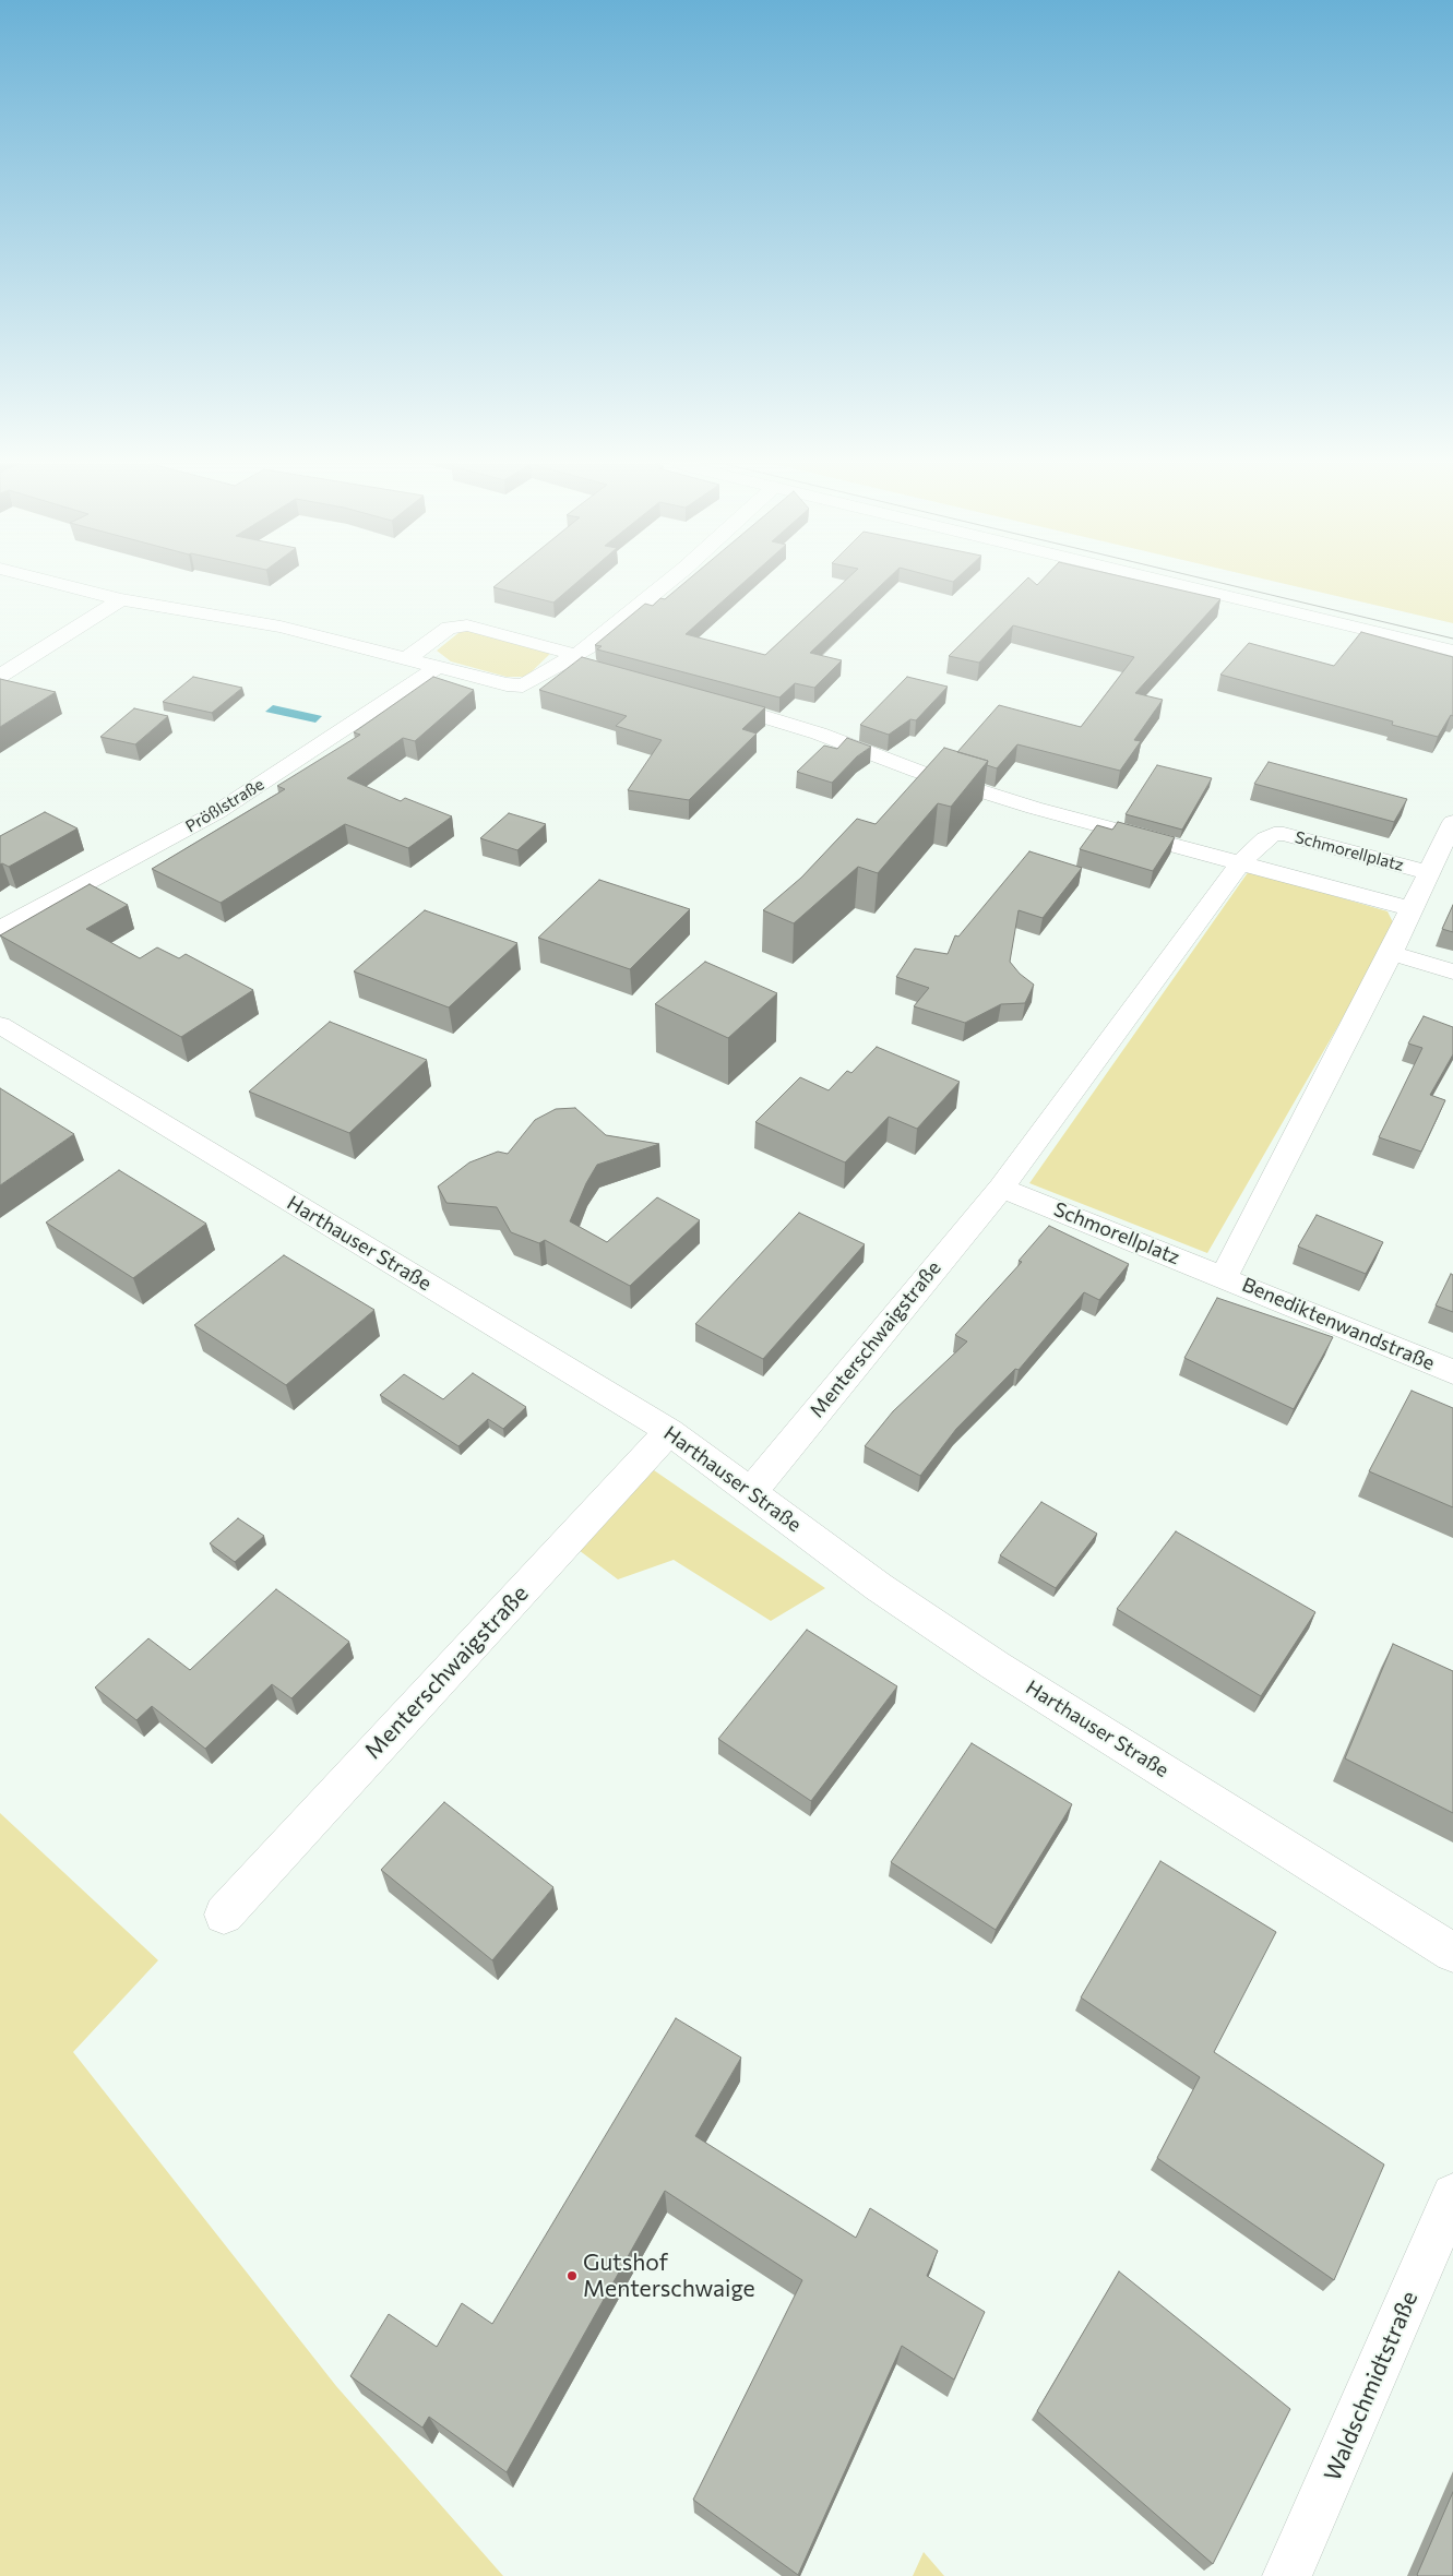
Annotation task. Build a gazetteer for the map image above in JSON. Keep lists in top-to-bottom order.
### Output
{
  "streets": {
    "street": [
      "Prößlstraße",
      "Schmorellplatz",
      "Harthauser Straße",
      "Benediktenwandstraße",
      "Menterschwaigstraße",
      "Waldschmidtstraße"
    ]
  },
  "crossings": [
    ["Schmorellplatz", "Benediktenwandstraße"],
    ["Schmorellplatz", "Menterschwaigstraße"],
    ["Harthauser Straße", "Menterschwaigstraße"]
  ],
  "places": ["Gutshof Menterschwaige"]
}
